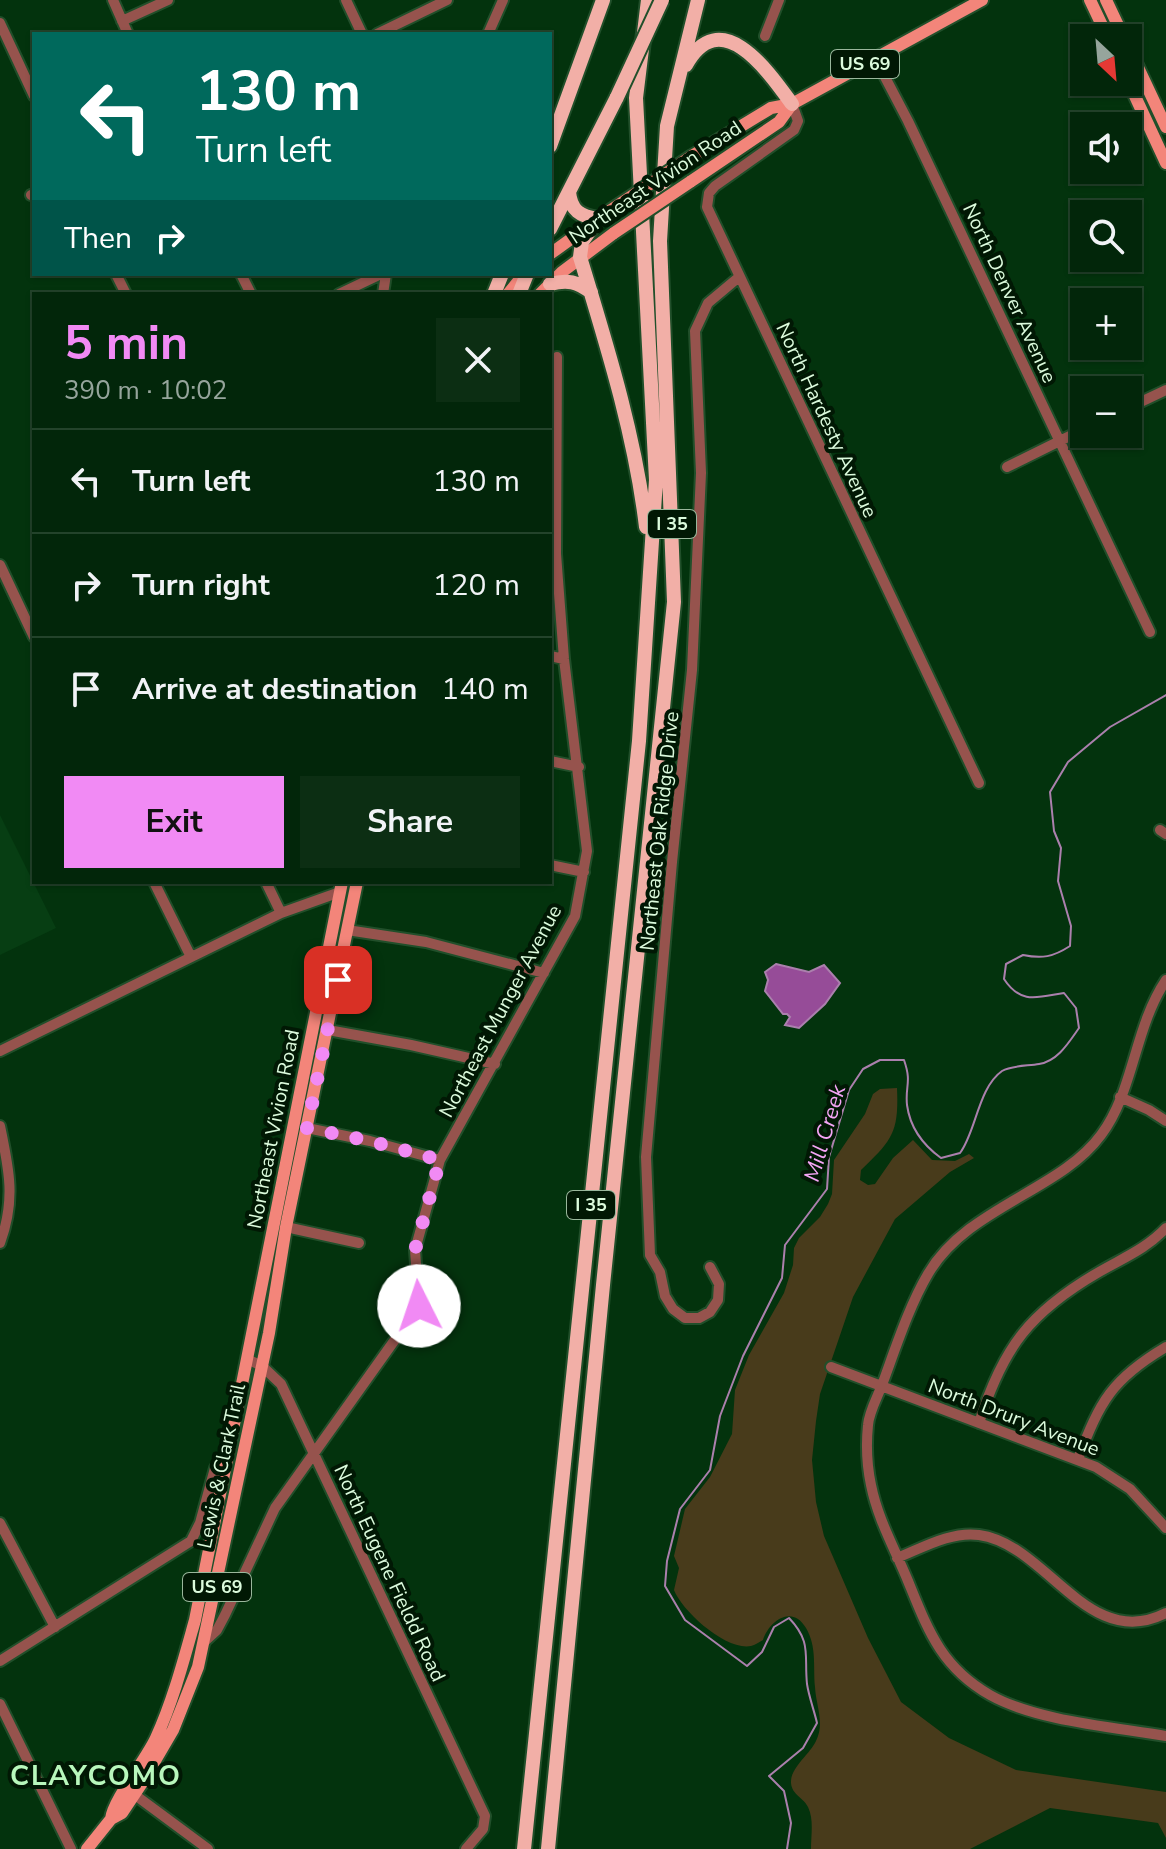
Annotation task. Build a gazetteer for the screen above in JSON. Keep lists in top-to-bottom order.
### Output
{
  "streets": {
    "highway": ["I 35"],
    "main road": ["US 69", "Northeast Vivion Road", "Lewis & Clark Trail"],
    "street": [
      "North Denver Avenue",
      "North Hardesty Avenue",
      "Northeast Oak Ridge Drive",
      "Northeast Munger Avenue",
      "North Drury Avenue",
      "North Eugene Fieldd Road"
    ]
  },
  "crossings": [
    ["Northeast Vivion Road", "North Denver Avenue"],
    ["Northeast Vivion Road", "North Hardesty Avenue"],
    ["Northeast Vivion Road", "Lewis & Clark Trail"],
    ["North Hardesty Avenue", "Northeast Oak Ridge Drive"],
    ["Northeast Munger Avenue", "Lewis & Clark Trail"],
    ["Northeast Munger Avenue", "North Eugene Fieldd Road"],
    ["Lewis & Clark Trail", "North Eugene Fieldd Road"]
  ],
  "districts": ["CLAYCOMO"],
  "water": ["Mill Creek"],
  "north": "bottom right",
  "page": {
    "map_buttons": ["+", "−"],
    "turn": ["130 m", "Turn left"],
    "then": "Then",
    "heading": ["5 min", "390 m · 10:02"],
    "list": [
      {
        "name": "Turn left",
        "value": "130 m"
      },
      {
        "name": "Turn right",
        "value": "120 m"
      },
      {
        "name": "Arrive at destination",
        "value": "140 m"
      }
    ],
    "buttons": ["Exit", "Share"]
  }
}
